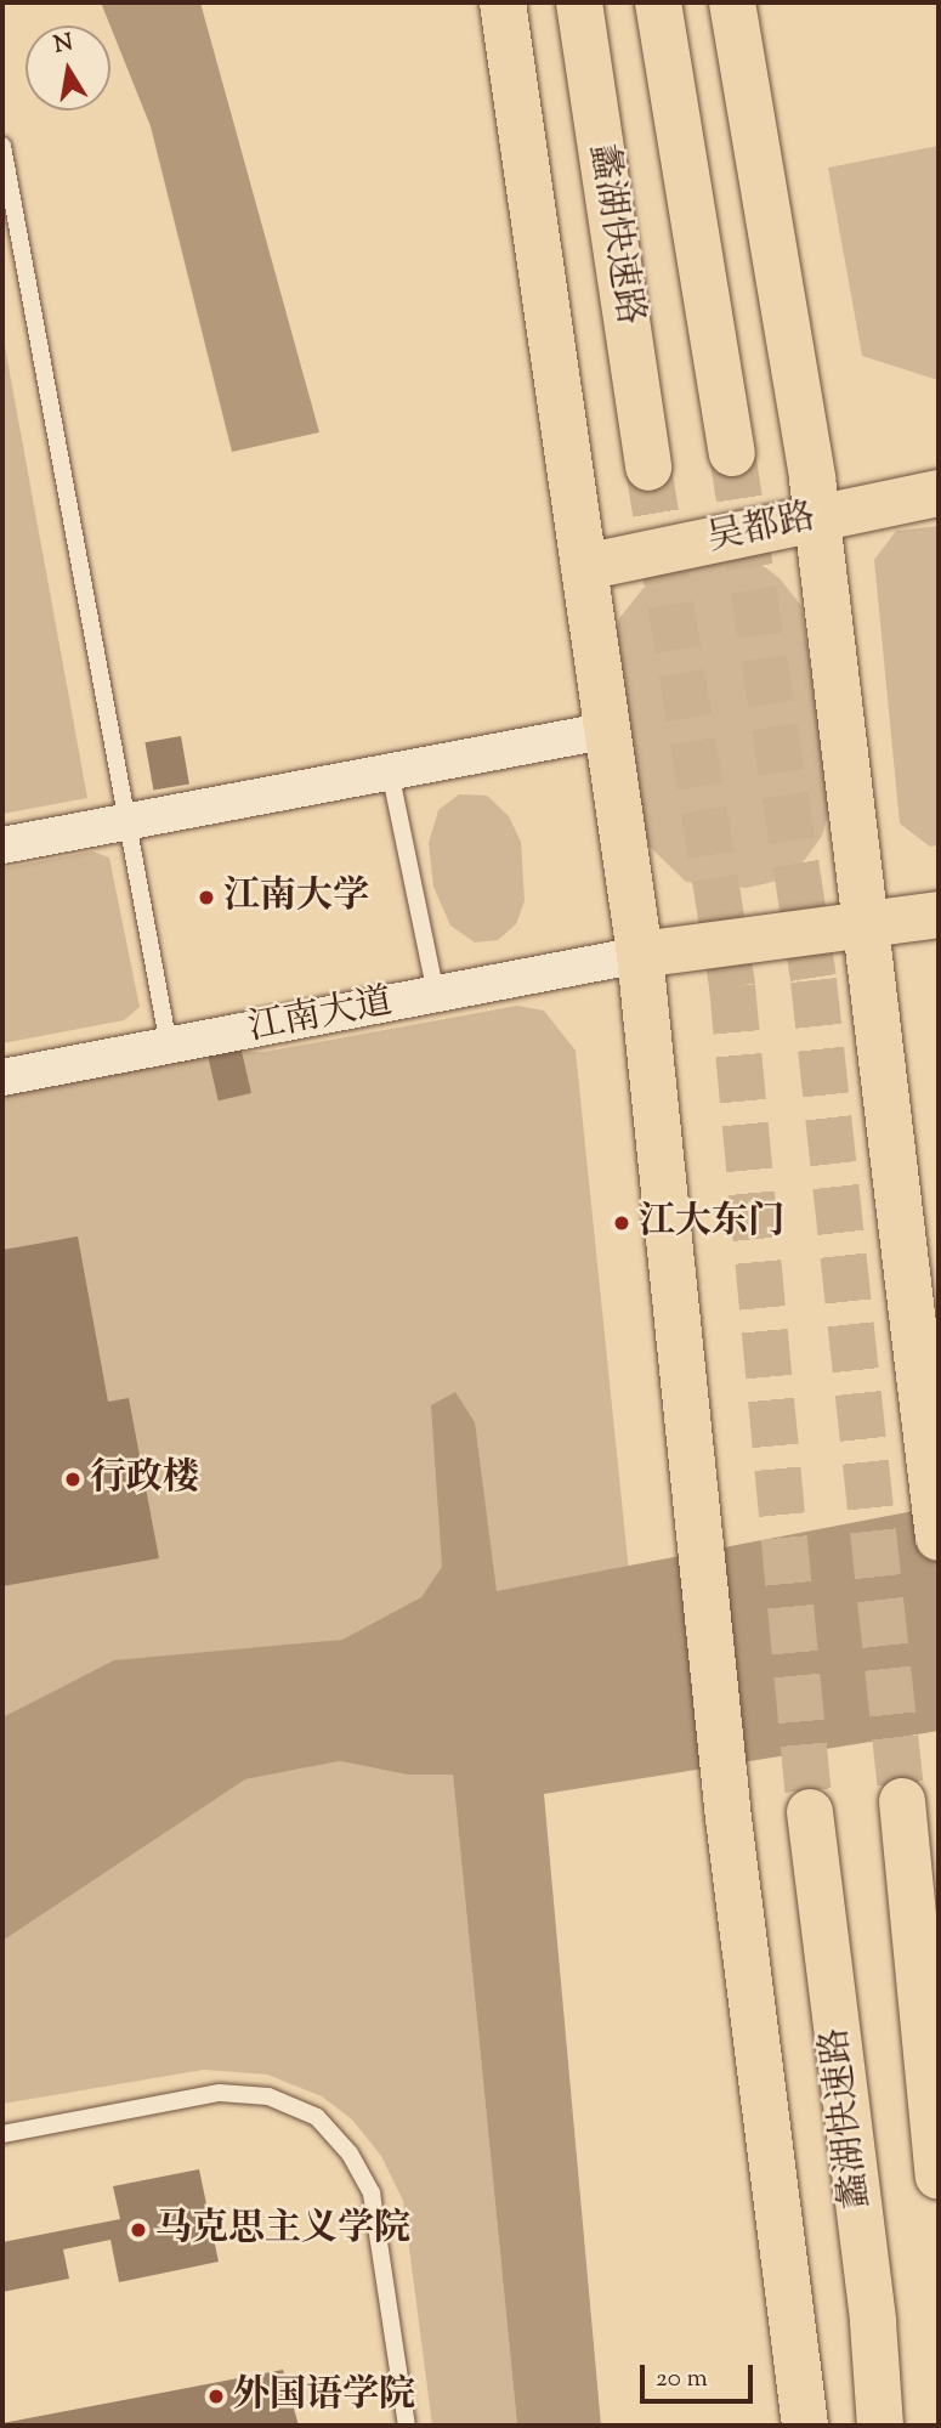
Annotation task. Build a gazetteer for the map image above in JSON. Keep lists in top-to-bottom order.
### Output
{
  "streets": {
    "main road": ["蠡湖快速路", "吴都路"],
    "street": ["江南大道"]
  },
  "places": [
    "江南大学",
    "江大东门",
    "行政楼",
    "马克思主义学院",
    "外国语学院"
  ],
  "scale_bar": "20 m",
  "north": "top"
}
